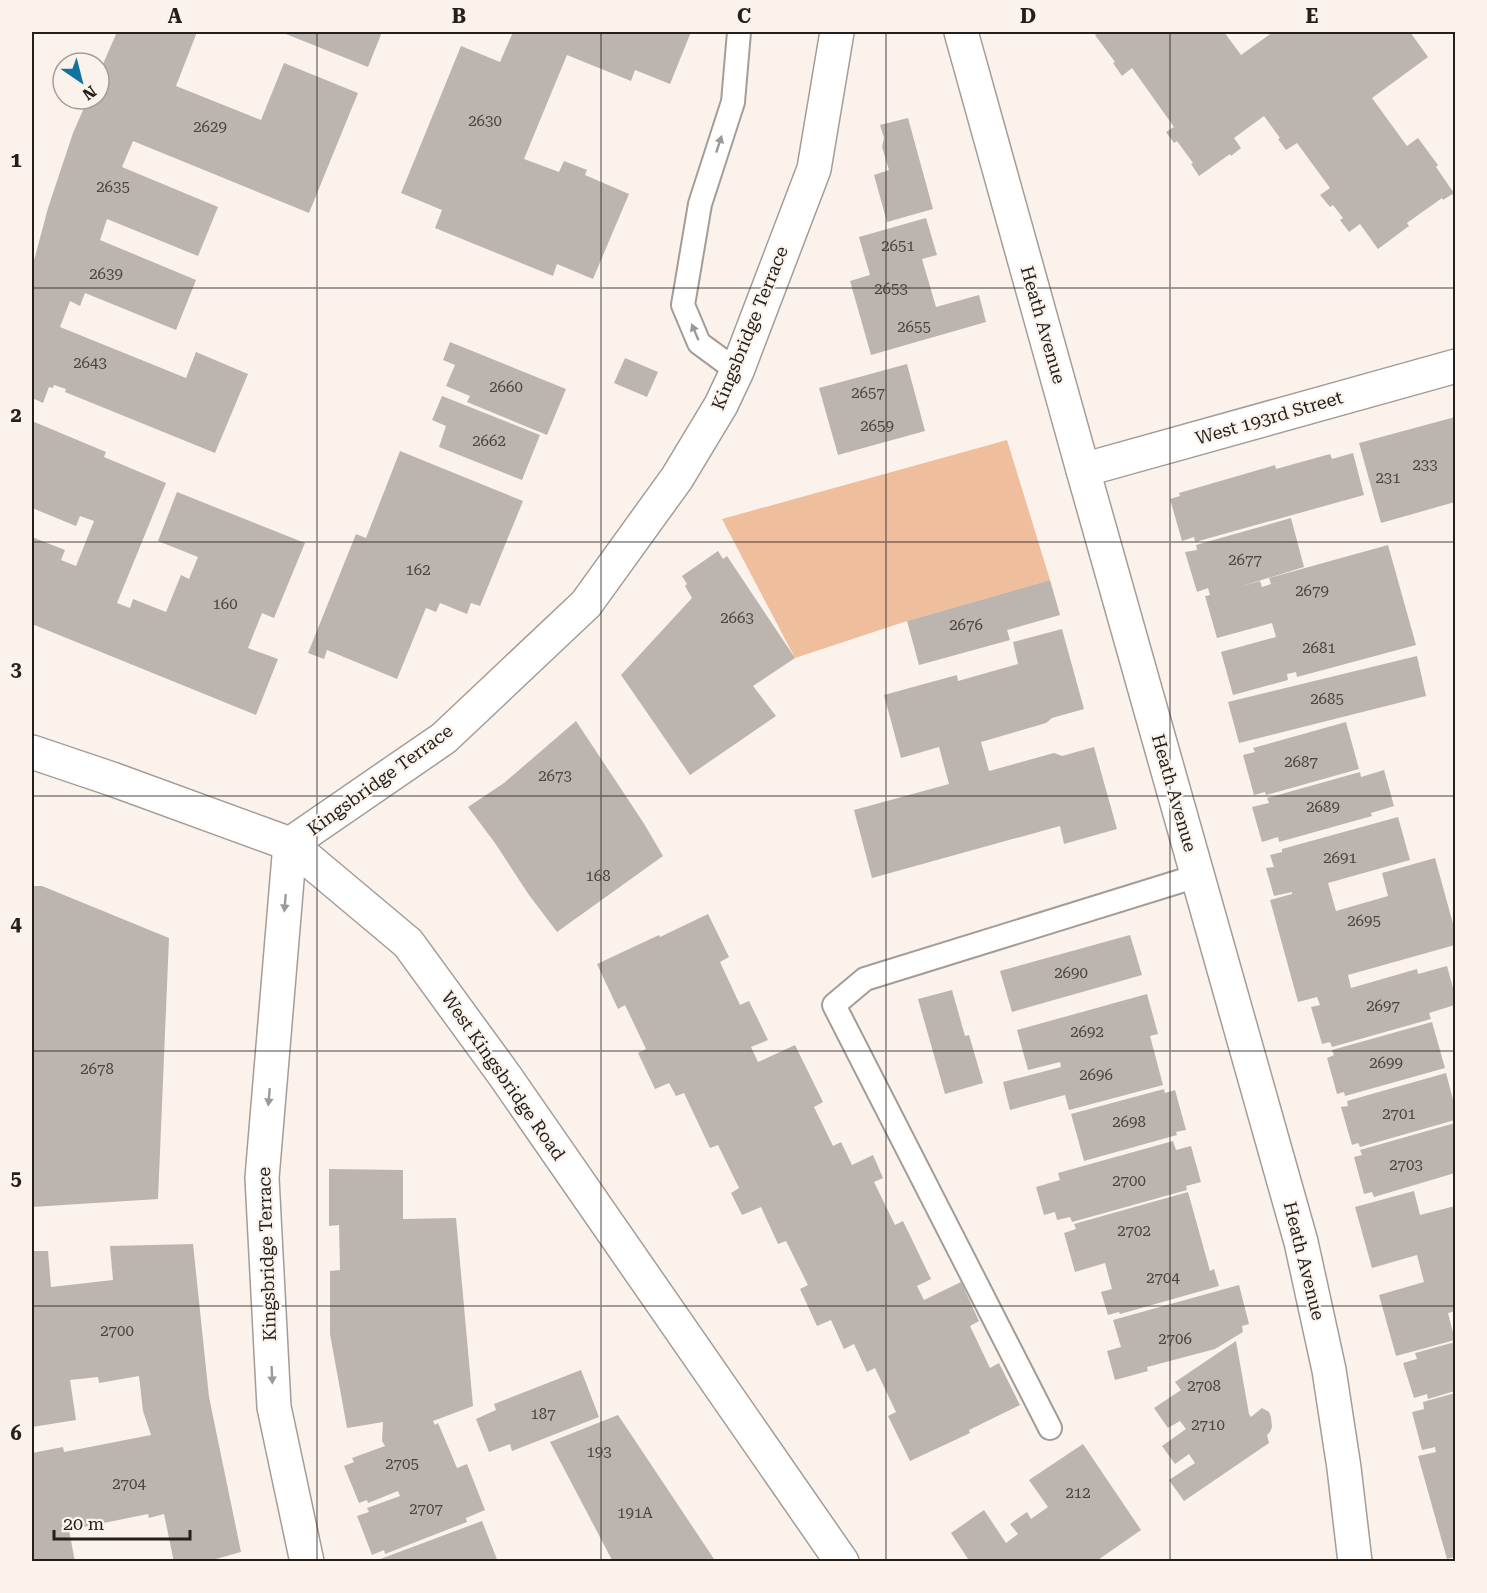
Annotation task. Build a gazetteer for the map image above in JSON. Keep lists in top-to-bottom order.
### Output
{
  "streets": {
    "street": [
      "Heath Avenue",
      "Kingsbridge Terrace",
      "West 193rd Street",
      "West Kingsbridge Road"
    ]
  },
  "crossings": [
    ["Heath Avenue", "West 193rd Street"],
    ["Kingsbridge Terrace", "West Kingsbridge Road"]
  ],
  "one_way": ["Kingsbridge Terrace"],
  "house_numbers": [
    "2630",
    "2629",
    "2635",
    "2651",
    "2639",
    "2653",
    "2655",
    "2643",
    "2660",
    "2657",
    "2659",
    "2662",
    "233",
    "231",
    "2677",
    "162",
    "2679",
    "160",
    "2663",
    "2676",
    "2681",
    "2685",
    "2687",
    "2673",
    "2689",
    "2691",
    "168",
    "2695",
    "2690",
    "2697",
    "2692",
    "2699",
    "2678",
    "2696",
    "2701",
    "2698",
    "2703",
    "2700",
    "2702",
    "2704",
    "2700",
    "2706",
    "2708",
    "187",
    "2710",
    "193",
    "2705",
    "2704",
    "212",
    "2707",
    "191A"
  ],
  "scale_bar": "20 m",
  "north": "bottom right",
  "grid": {
    "columns": [
      "A",
      "B",
      "C",
      "D",
      "E"
    ],
    "rows": [
      "1",
      "2",
      "3",
      "4",
      "5",
      "6"
    ]
  }
}
